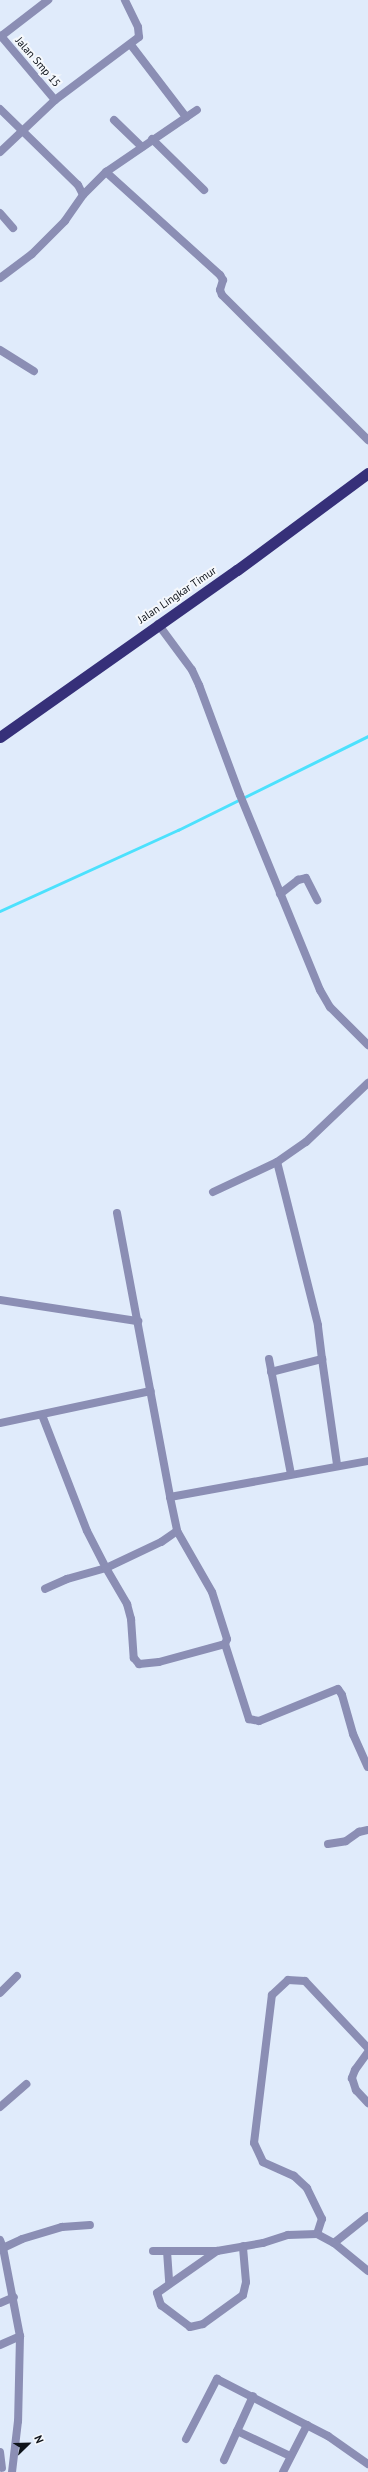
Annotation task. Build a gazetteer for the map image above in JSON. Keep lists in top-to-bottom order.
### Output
{
  "streets": {
    "highway": ["Jalan Lingkar Timur"],
    "street": ["Jalan Smp 15"]
  },
  "north": "top right"
}
